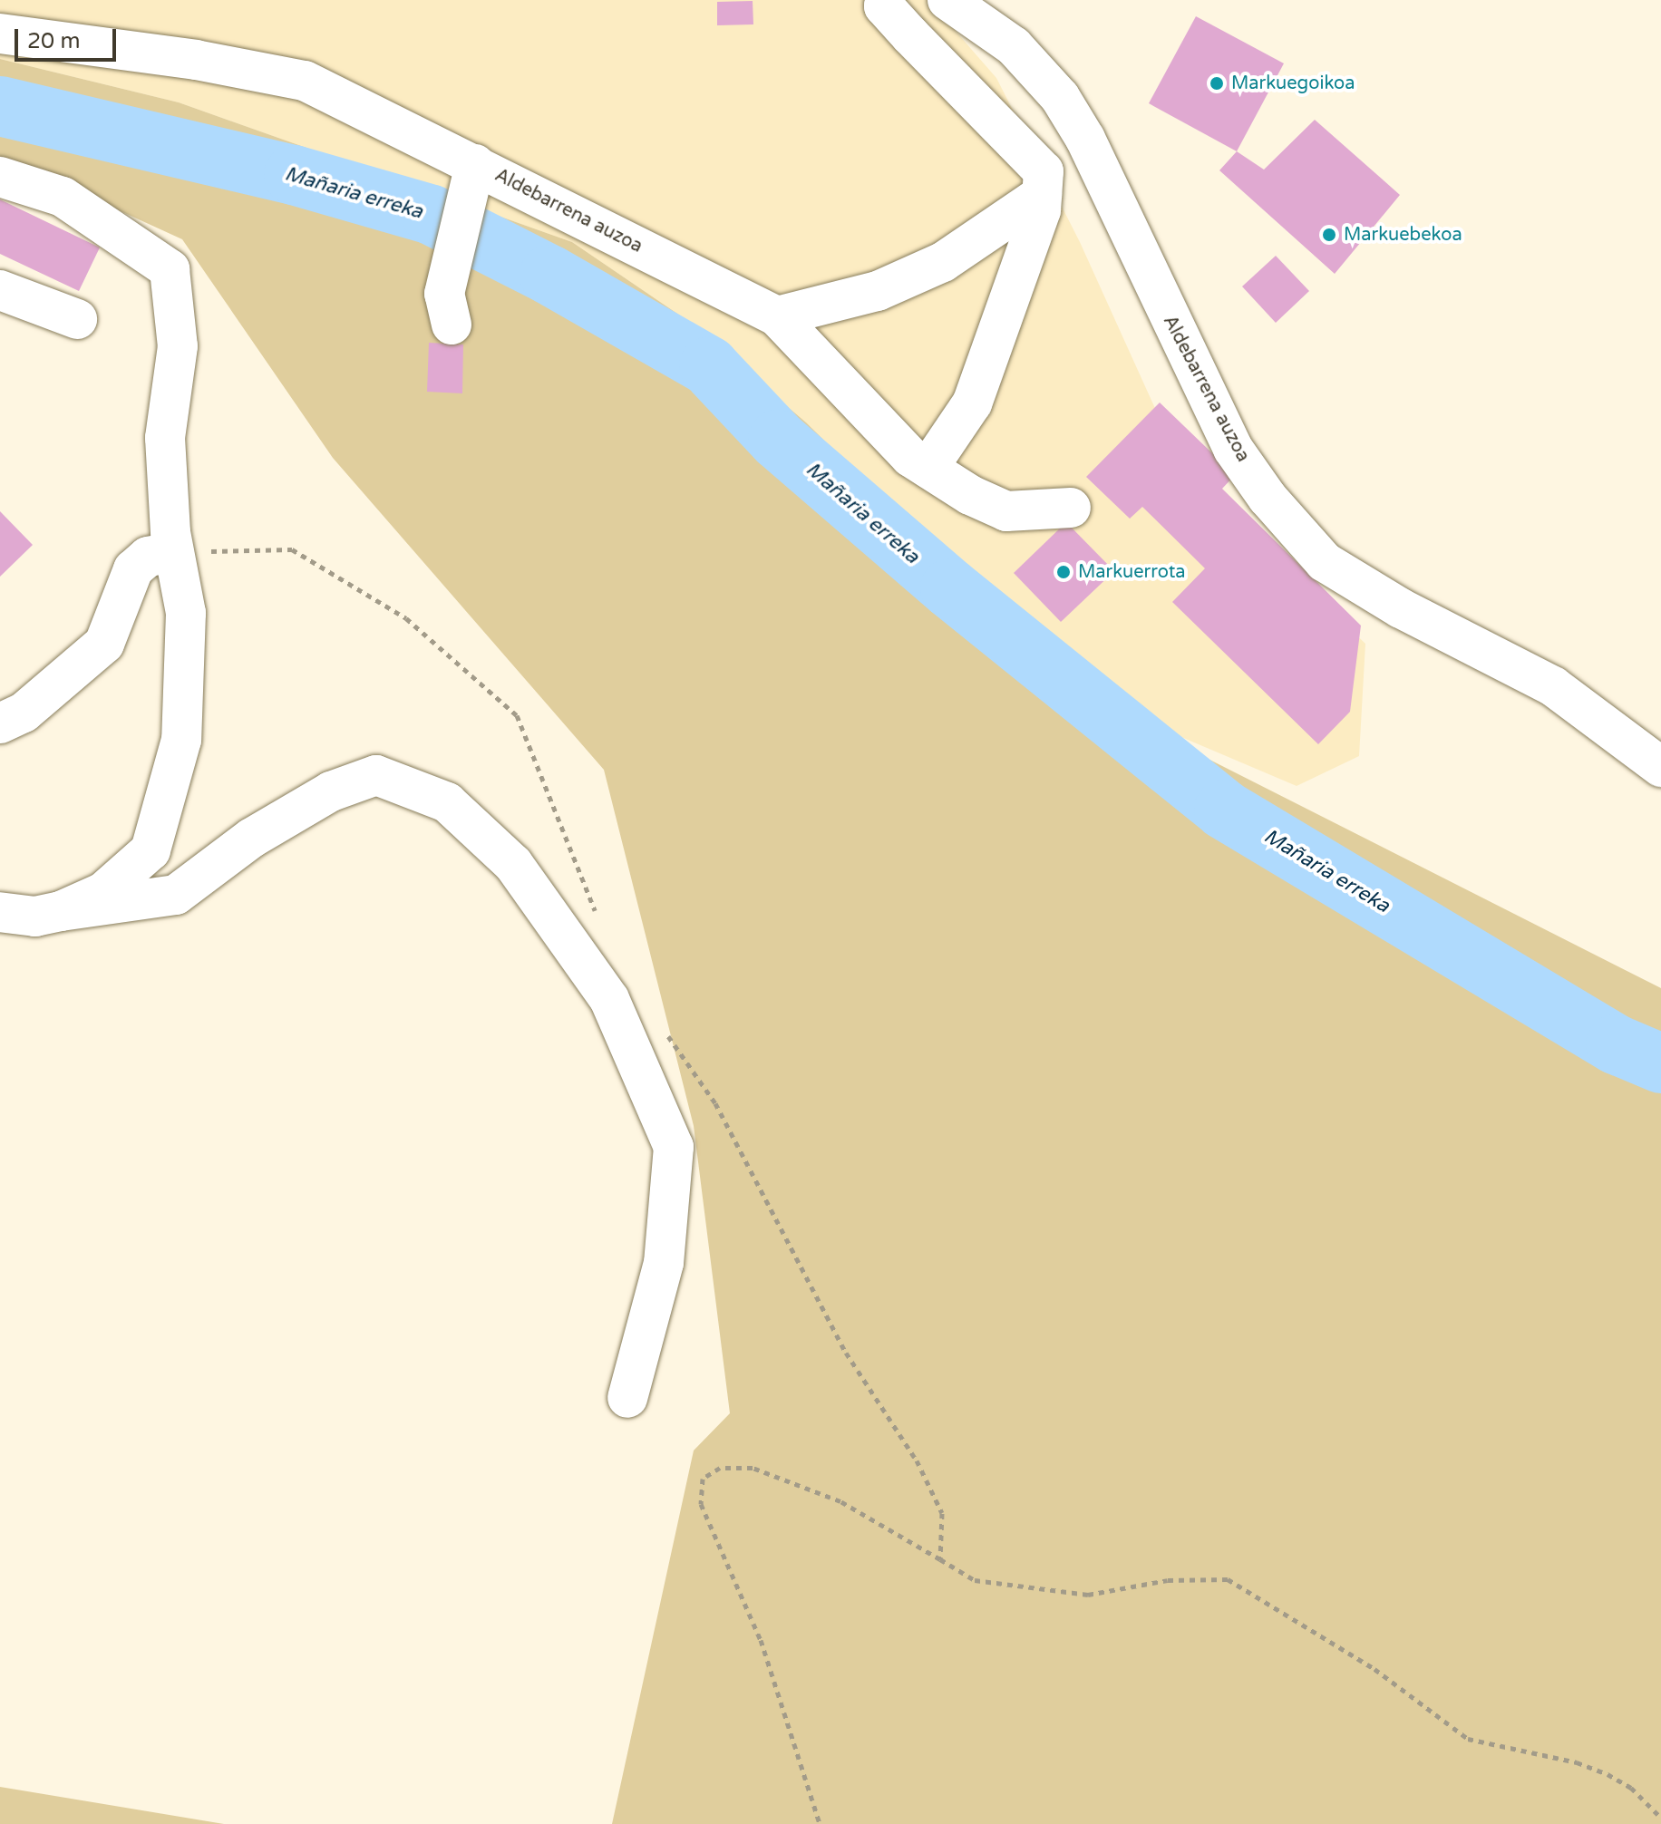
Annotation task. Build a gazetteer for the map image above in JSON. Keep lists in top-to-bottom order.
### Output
{
  "streets": {
    "street": ["Aldebarrena auzoa"]
  },
  "water": ["Mañaria erreka"],
  "places": ["Markuegoikoa", "Markuebekoa", "Markuerrota"],
  "scale_bar": "20 m"
}
